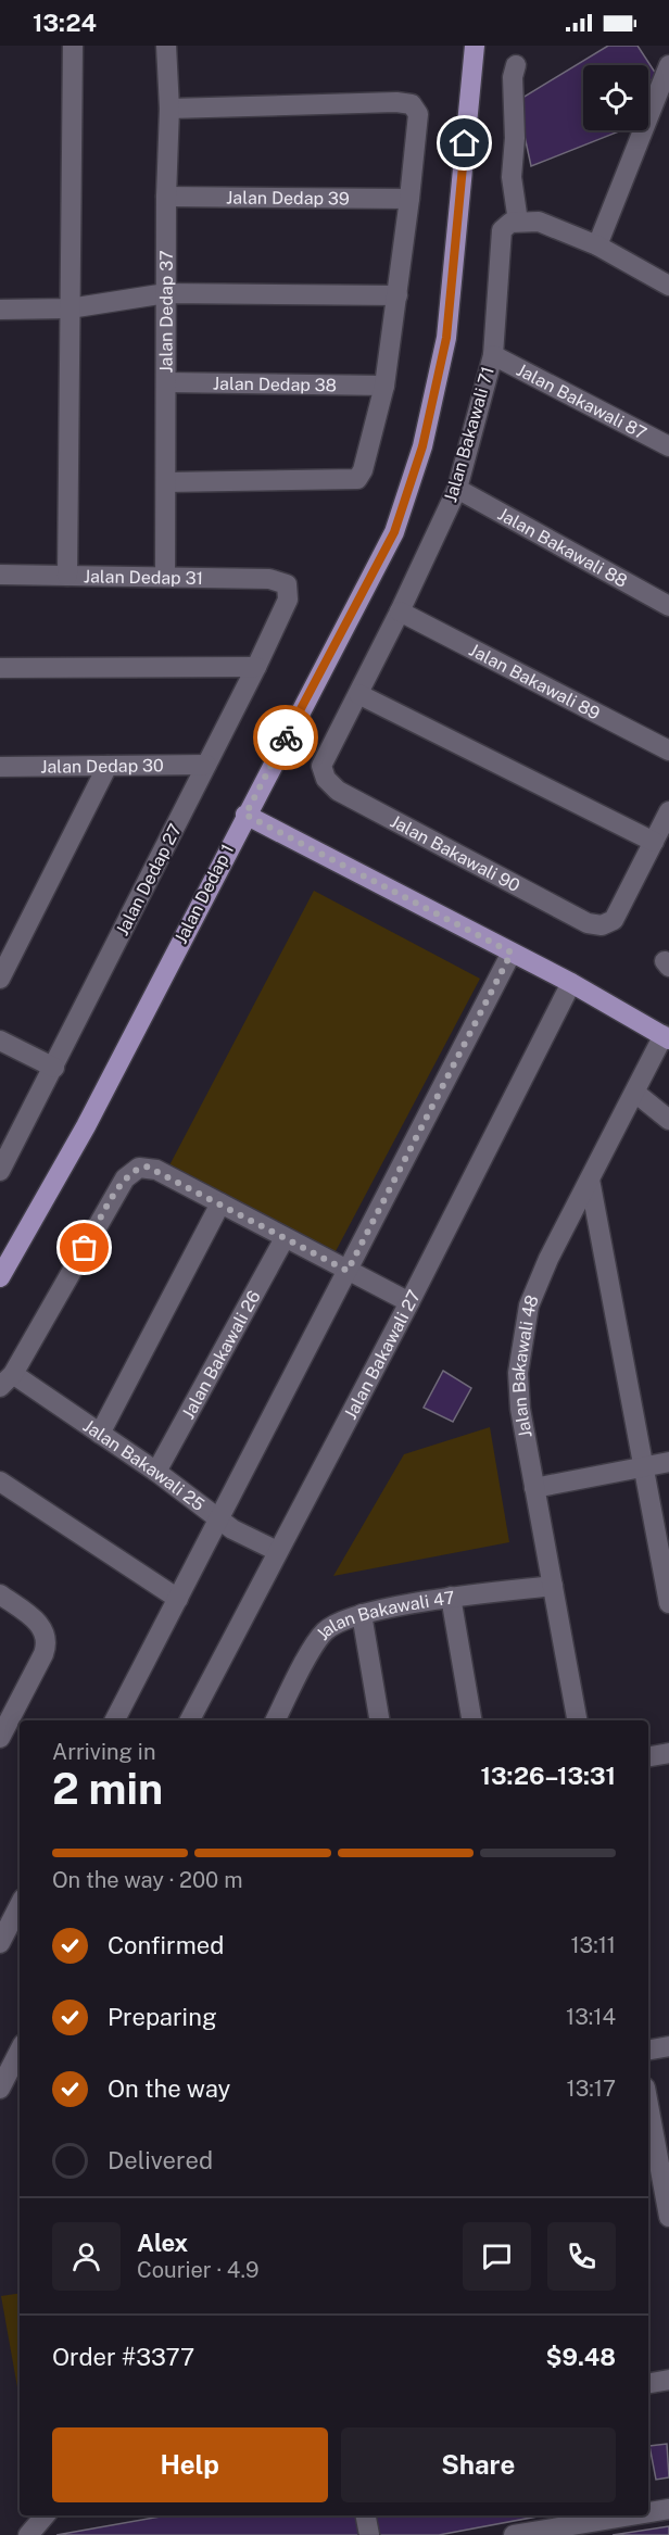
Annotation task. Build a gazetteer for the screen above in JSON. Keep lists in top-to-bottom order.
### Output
{
  "streets": {
    "main road": ["Jalan Dedap 1"],
    "street": [
      "Jalan Dedap 39",
      "Jalan Dedap 37",
      "Jalan Dedap 38",
      "Jalan Bakawali 87",
      "Jalan Bakawali 71",
      "Jalan Bakawali 88",
      "Jalan Dedap 31",
      "Jalan Bakawali 89",
      "Jalan Dedap 30",
      "Jalan Bakawali 90",
      "Jalan Dedap 27",
      "Jalan Bakawali 27",
      "Jalan Bakawali 26",
      "Jalan Bakawali 48",
      "Jalan Bakawali 25",
      "Jalan Bakawali 47"
    ]
  },
  "crossings": [
    ["Jalan Dedap 39", "Jalan Dedap 37"],
    ["Jalan Dedap 37", "Jalan Dedap 38"],
    ["Jalan Dedap 37", "Jalan Dedap 31"],
    ["Jalan Bakawali 87", "Jalan Bakawali 71"],
    ["Jalan Bakawali 71", "Jalan Bakawali 88"],
    ["Jalan Bakawali 71", "Jalan Bakawali 89"],
    ["Jalan Bakawali 71", "Jalan Bakawali 90"],
    ["Jalan Dedap 31", "Jalan Dedap 27"],
    ["Jalan Dedap 30", "Jalan Dedap 27"],
    ["Jalan Bakawali 27", "Jalan Bakawali 25"],
    ["Jalan Bakawali 26", "Jalan Bakawali 25"],
    ["Jalan Bakawali 48", "Jalan Bakawali 47"]
  ],
  "page": {
    "status": "13:24",
    "heading": ["2 min", "Arriving in", "13:26–13:31"],
    "panel": [
      "Alex",
      "Courier · 4.9",
      "Order #3377",
      "$9.48"
    ],
    "bar": "On the way · 200 m",
    "list": [
      ["Confirmed", "13:11"],
      ["Preparing", "13:14"],
      ["On the way", "13:17"],
      "Delivered"
    ],
    "buttons": ["Help", "Share"]
  }
}
